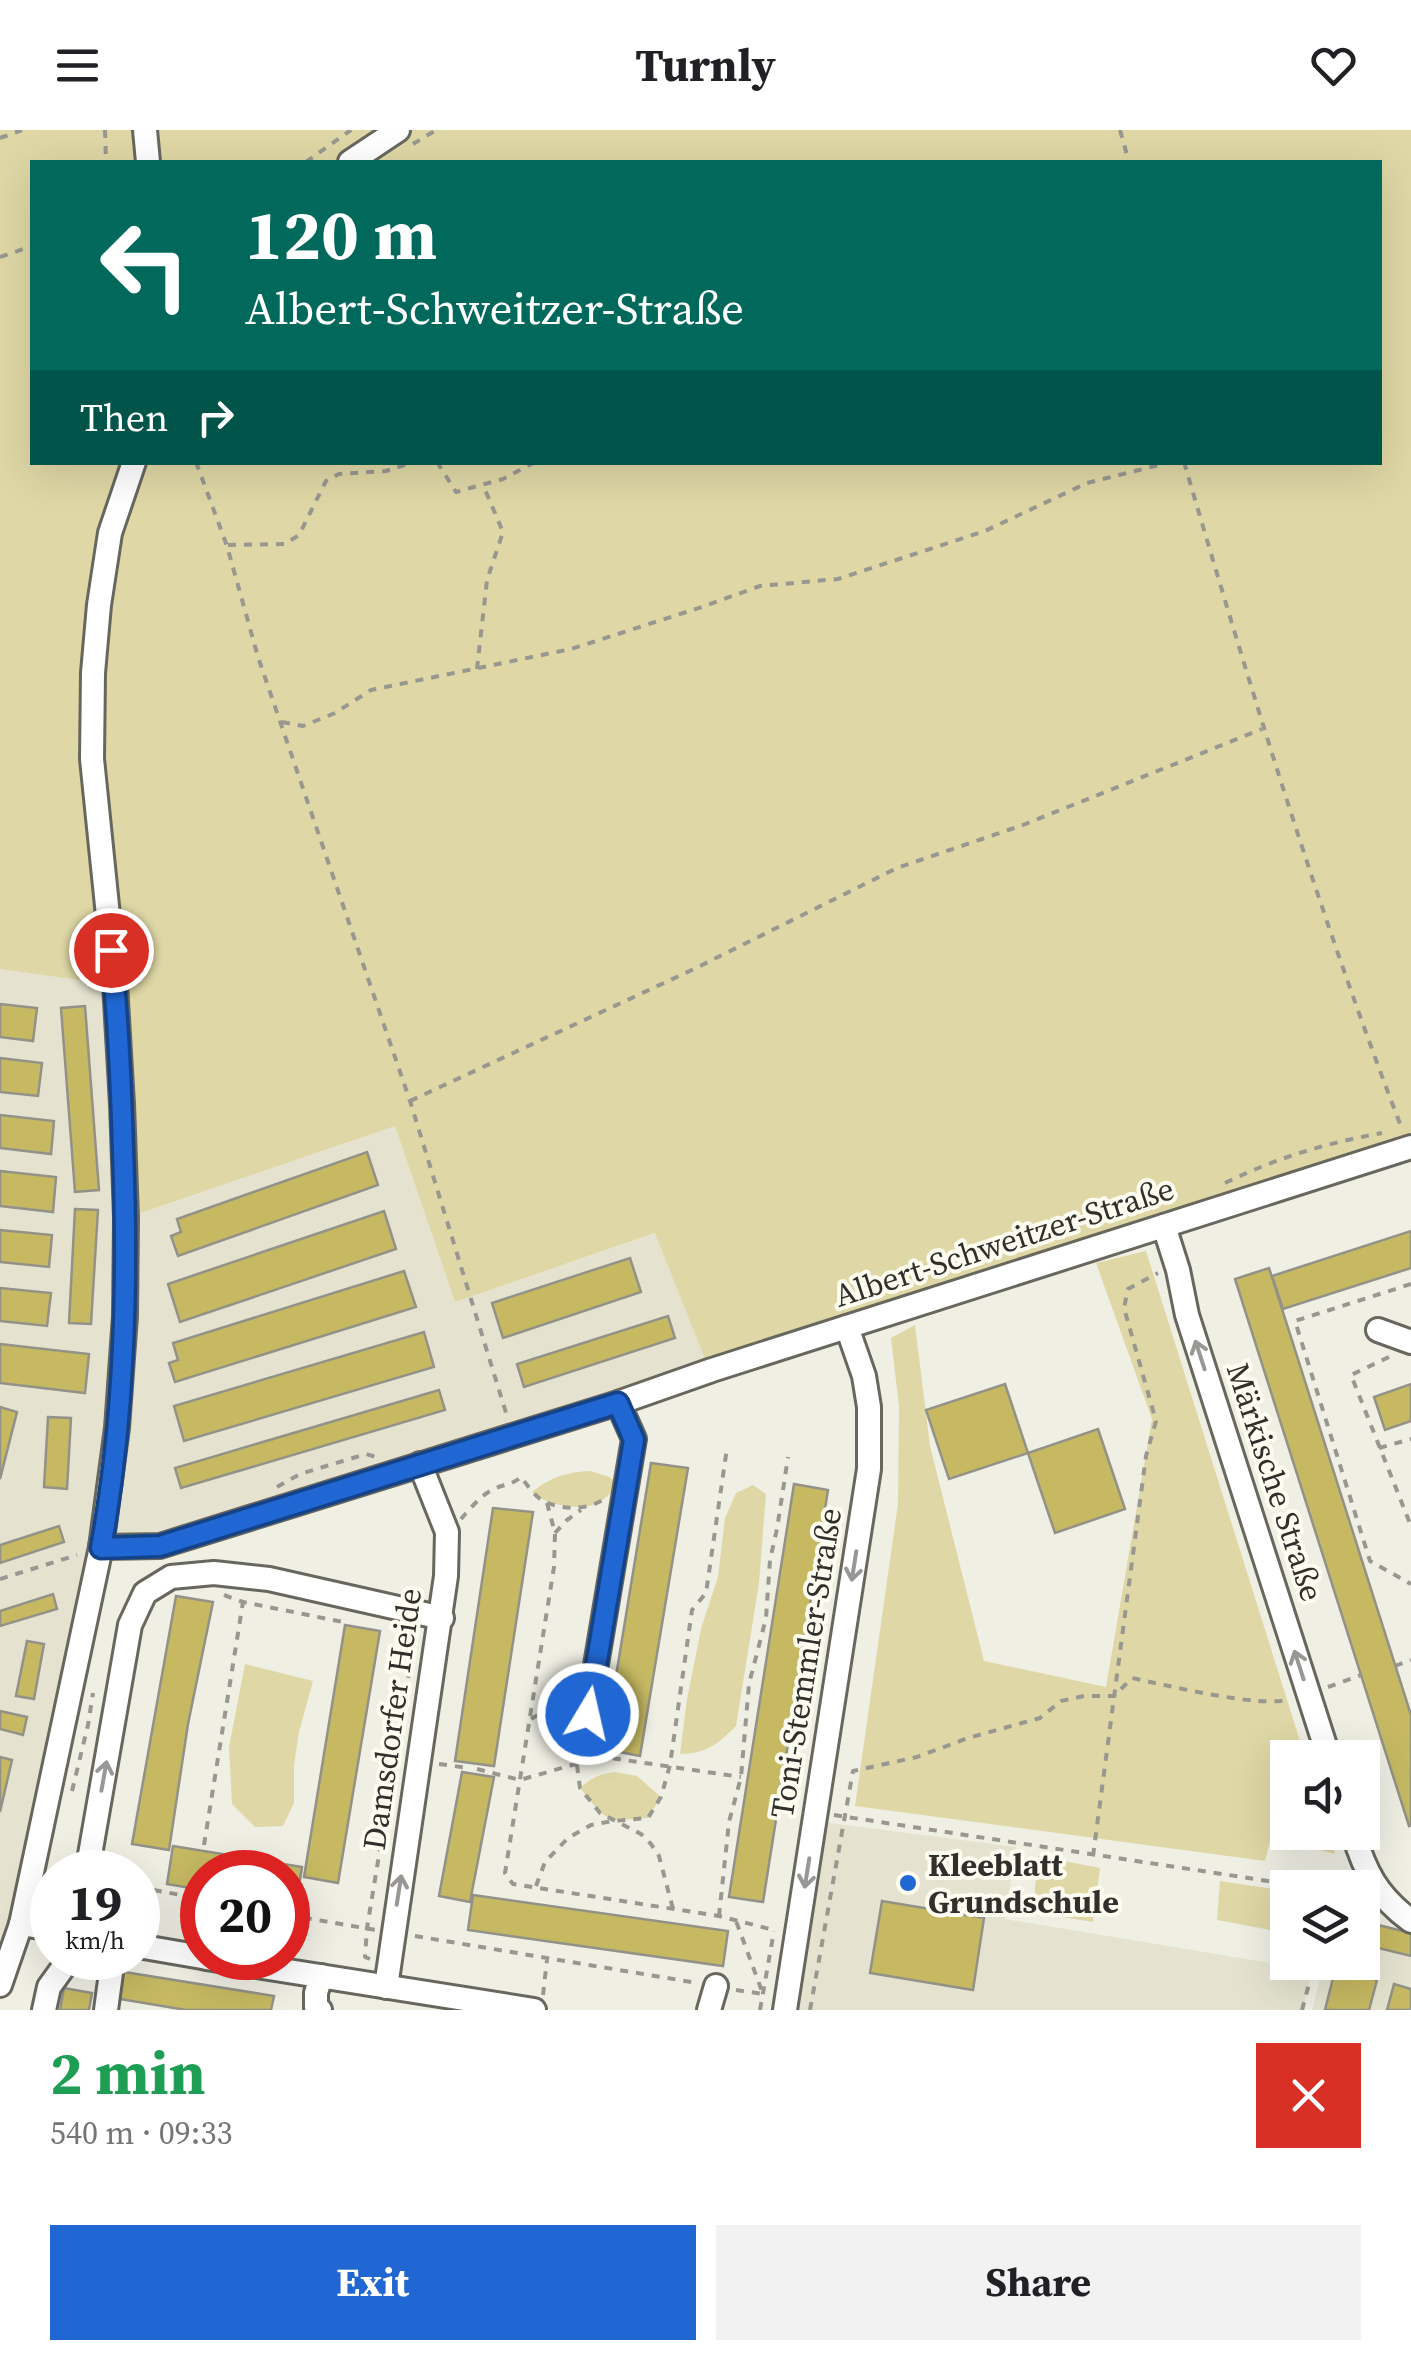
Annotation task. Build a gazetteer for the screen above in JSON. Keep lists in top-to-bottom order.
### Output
{
  "streets": {
    "street": [
      "Albert-Schweitzer-Straße",
      "Märkische Straße",
      "Toni-Stemmler-Straße",
      "Damsdorfer Heide"
    ]
  },
  "crossings": [
    ["Albert-Schweitzer-Straße", "Märkische Straße"],
    ["Albert-Schweitzer-Straße", "Toni-Stemmler-Straße"],
    ["Albert-Schweitzer-Straße", "Damsdorfer Heide"]
  ],
  "one_way": ["Märkische Straße", "Toni-Stemmler-Straße"],
  "places": ["Kleeblatt Grundschule"],
  "page": {
    "header": "Turnly",
    "turn": ["120 m", "Albert-Schweitzer-Straße"],
    "then": "Then",
    "speed": "19 km/h",
    "limit": "20",
    "heading": ["2 min", "540 m · 09:33"],
    "buttons": ["Exit", "Share"]
  }
}
